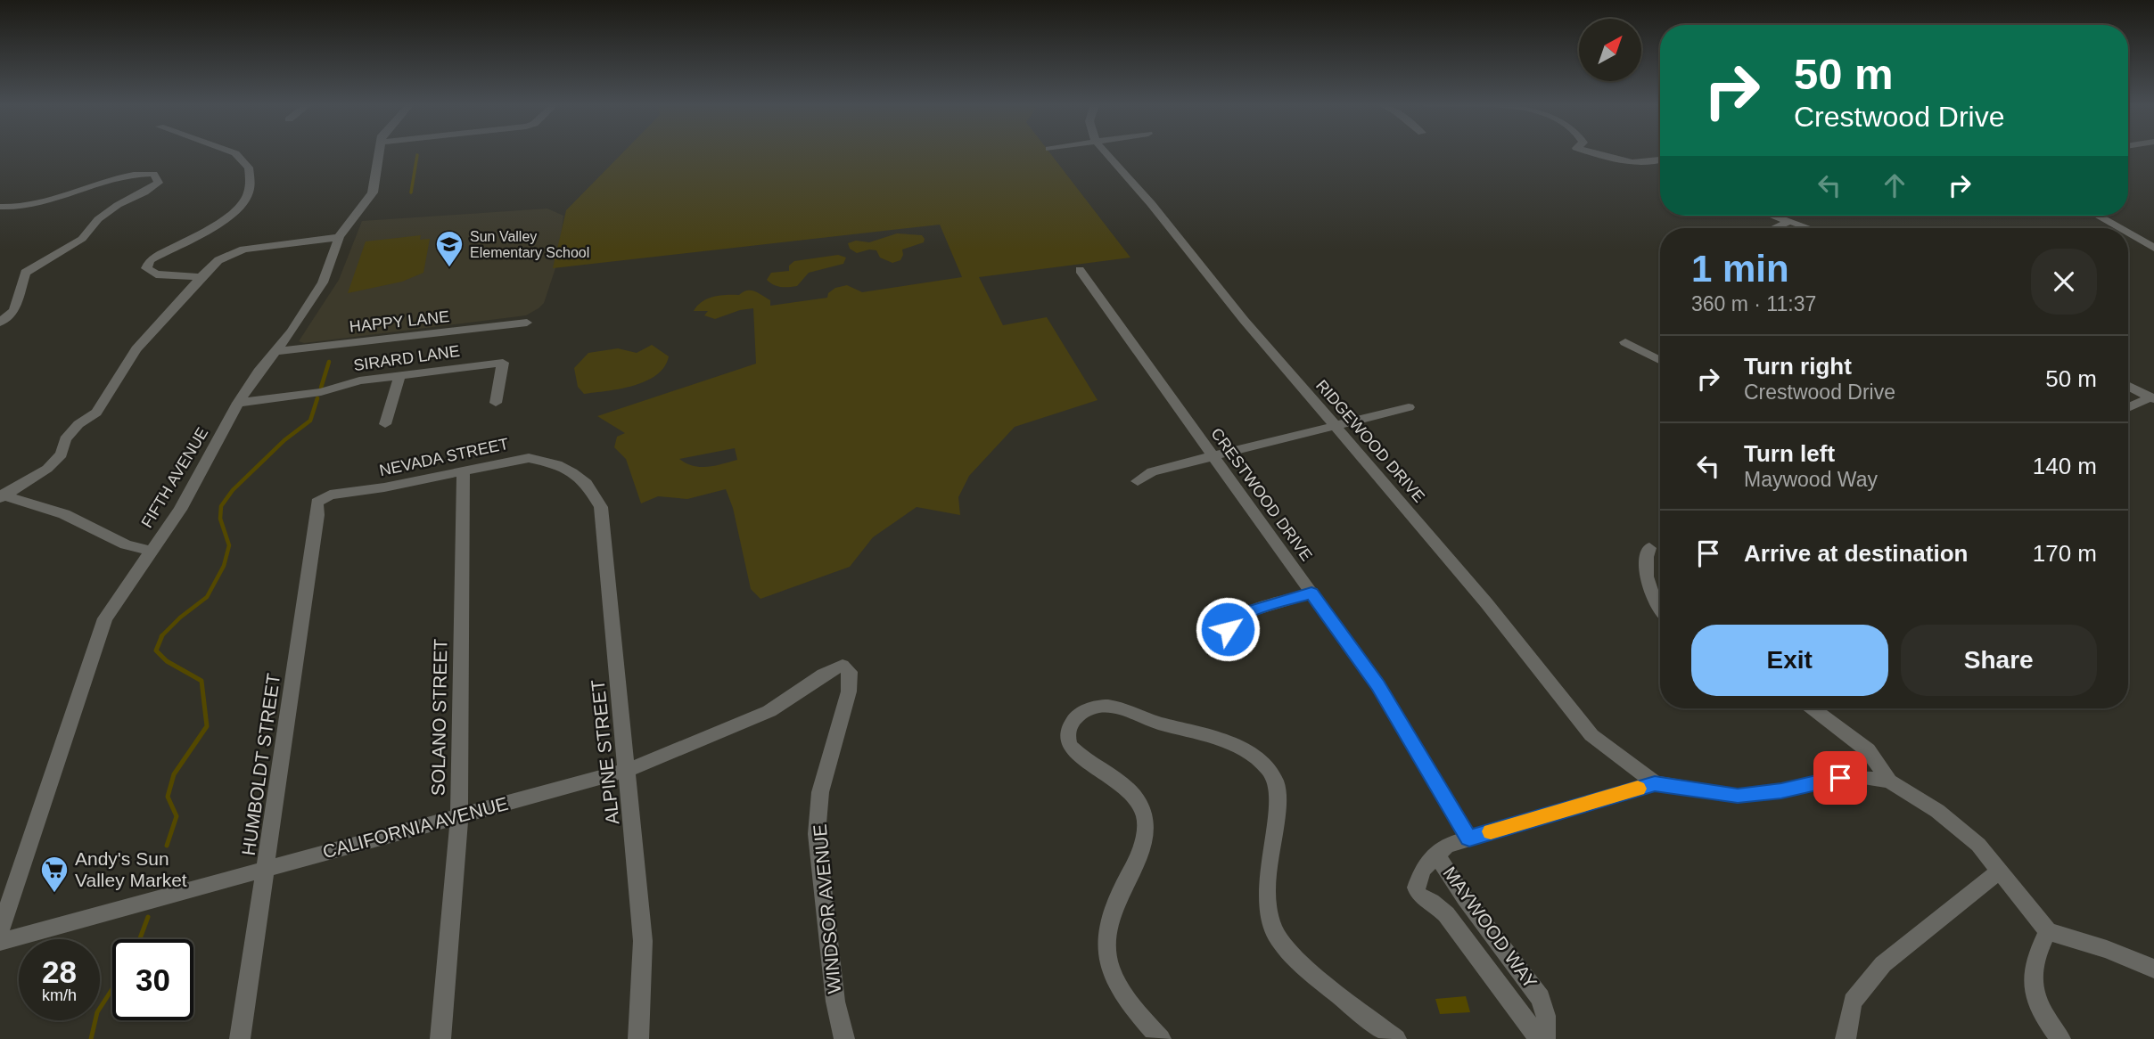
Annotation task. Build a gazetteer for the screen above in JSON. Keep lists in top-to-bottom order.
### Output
{
  "streets": {
    "street": [
      "HAPPY LANE",
      "SIRARD LANE",
      "RIDGEWOOD DRIVE",
      "NEVADA STREET",
      "FIFTH AVENUE",
      "CRESTWOOD DRIVE",
      "SOLANO STREET",
      "ALPINE STREET",
      "HUMBOLDT STREET",
      "CALIFORNIA AVENUE",
      "WINDSOR AVENUE",
      "MAYWOOD WAY"
    ]
  },
  "crossings": [
    ["HAPPY LANE", "FIFTH AVENUE"],
    ["SIRARD LANE", "FIFTH AVENUE"],
    ["RIDGEWOOD DRIVE", "MAYWOOD WAY"],
    ["NEVADA STREET", "SOLANO STREET"],
    ["NEVADA STREET", "ALPINE STREET"],
    ["NEVADA STREET", "HUMBOLDT STREET"],
    ["CRESTWOOD DRIVE", "MAYWOOD WAY"],
    ["SOLANO STREET", "CALIFORNIA AVENUE"],
    ["ALPINE STREET", "CALIFORNIA AVENUE"],
    ["HUMBOLDT STREET", "CALIFORNIA AVENUE"],
    ["CALIFORNIA AVENUE", "WINDSOR AVENUE"]
  ],
  "places": {
    "school or university": ["Sun Valley Elementary School"],
    "supermarket": ["Andy's Sun Valley Market"]
  },
  "north": "top right",
  "page": {
    "turn": ["50 m", "Crestwood Drive"],
    "heading": ["1 min", "360 m · 11:37"],
    "list": [
      {
        "name": "Turn right",
        "note": "Crestwood Drive",
        "value": "50 m"
      },
      {
        "name": "Turn left",
        "note": "Maywood Way",
        "value": "140 m"
      },
      {
        "name": "Arrive at destination",
        "value": "170 m"
      }
    ],
    "buttons": ["Exit", "Share"],
    "speed": "28 km/h",
    "limit": "30"
  }
}
